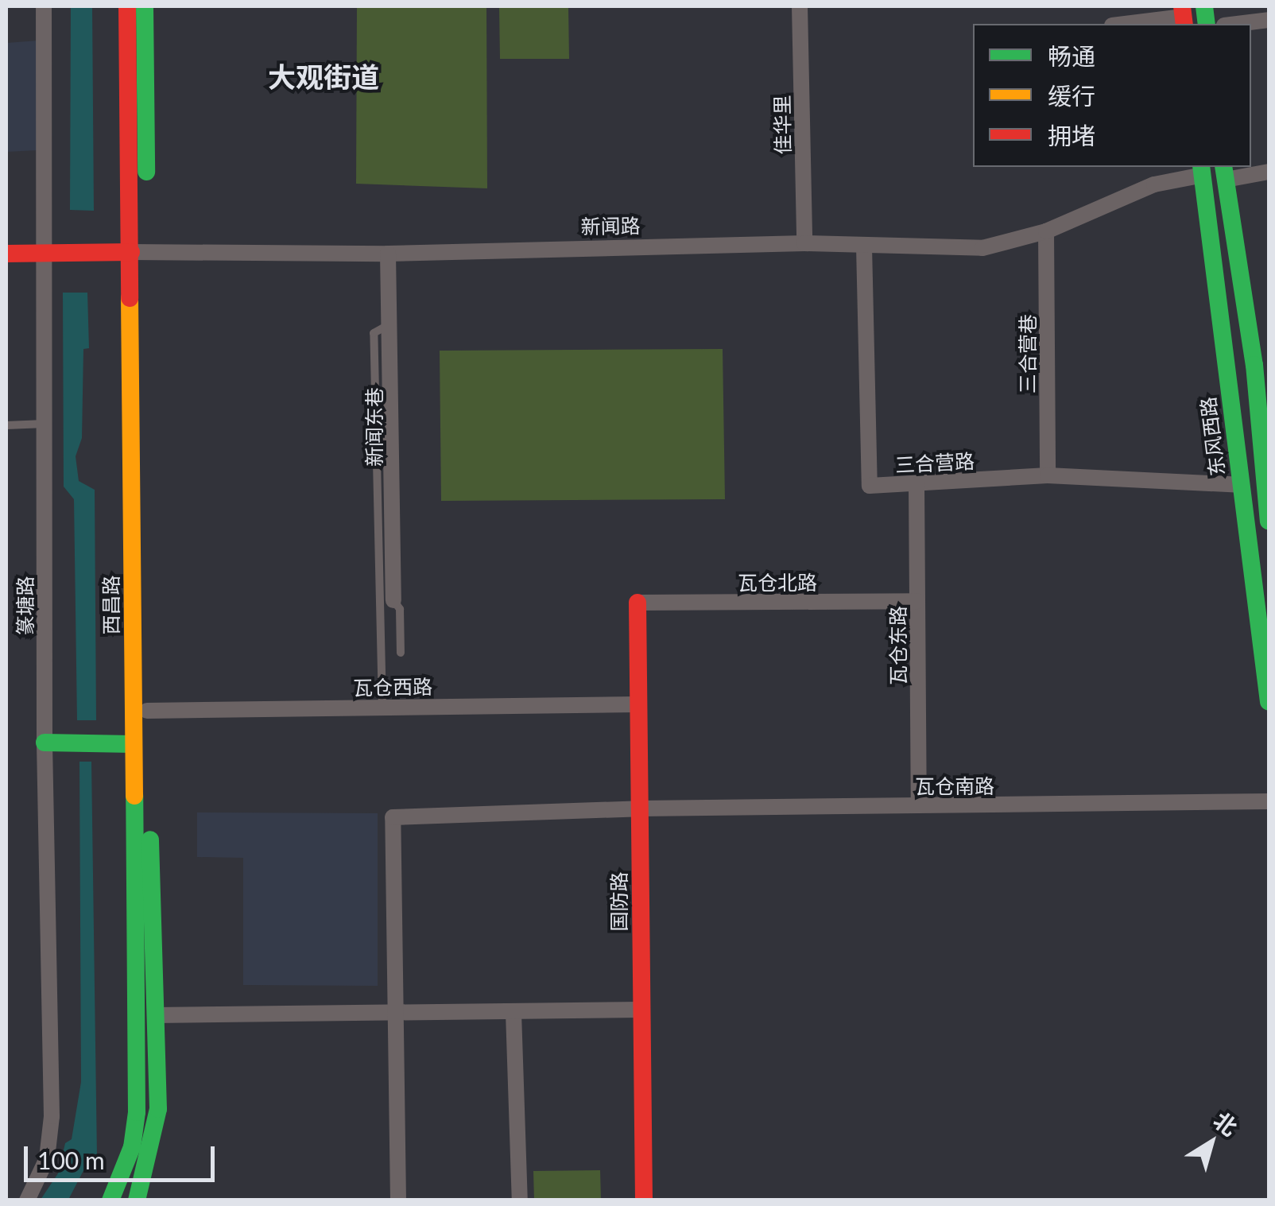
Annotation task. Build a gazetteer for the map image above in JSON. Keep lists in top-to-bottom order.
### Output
{
  "streets": {
    "main road": [
      "新闻路",
      "东风西路",
      "西昌路",
      "国防路"
    ],
    "street": [
      "佳华里",
      "三合营巷",
      "新闻东巷",
      "三合营路",
      "瓦仓北路",
      "篆塘路",
      "瓦仓东路",
      "瓦仓西路",
      "瓦仓南路"
    ]
  },
  "crossings": [
    ["佳华里", "新闻路"],
    ["新闻路", "三合营巷"],
    ["新闻路", "新闻东巷"],
    ["新闻路", "东风西路"],
    ["新闻路", "三合营路"],
    ["新闻路", "西昌路"],
    ["新闻路", "篆塘路"],
    ["三合营巷", "三合营路"],
    ["东风西路", "三合营路"],
    ["三合营路", "瓦仓东路"],
    ["瓦仓北路", "瓦仓东路"],
    ["瓦仓北路", "国防路"],
    ["西昌路", "瓦仓西路"],
    ["瓦仓东路", "瓦仓南路"],
    ["瓦仓西路", "国防路"],
    ["瓦仓南路", "国防路"]
  ],
  "districts": ["大观街道"],
  "legend": ["畅通", "缓行", "拥堵"],
  "scale_bar": "100 m",
  "north": "top right"
}
